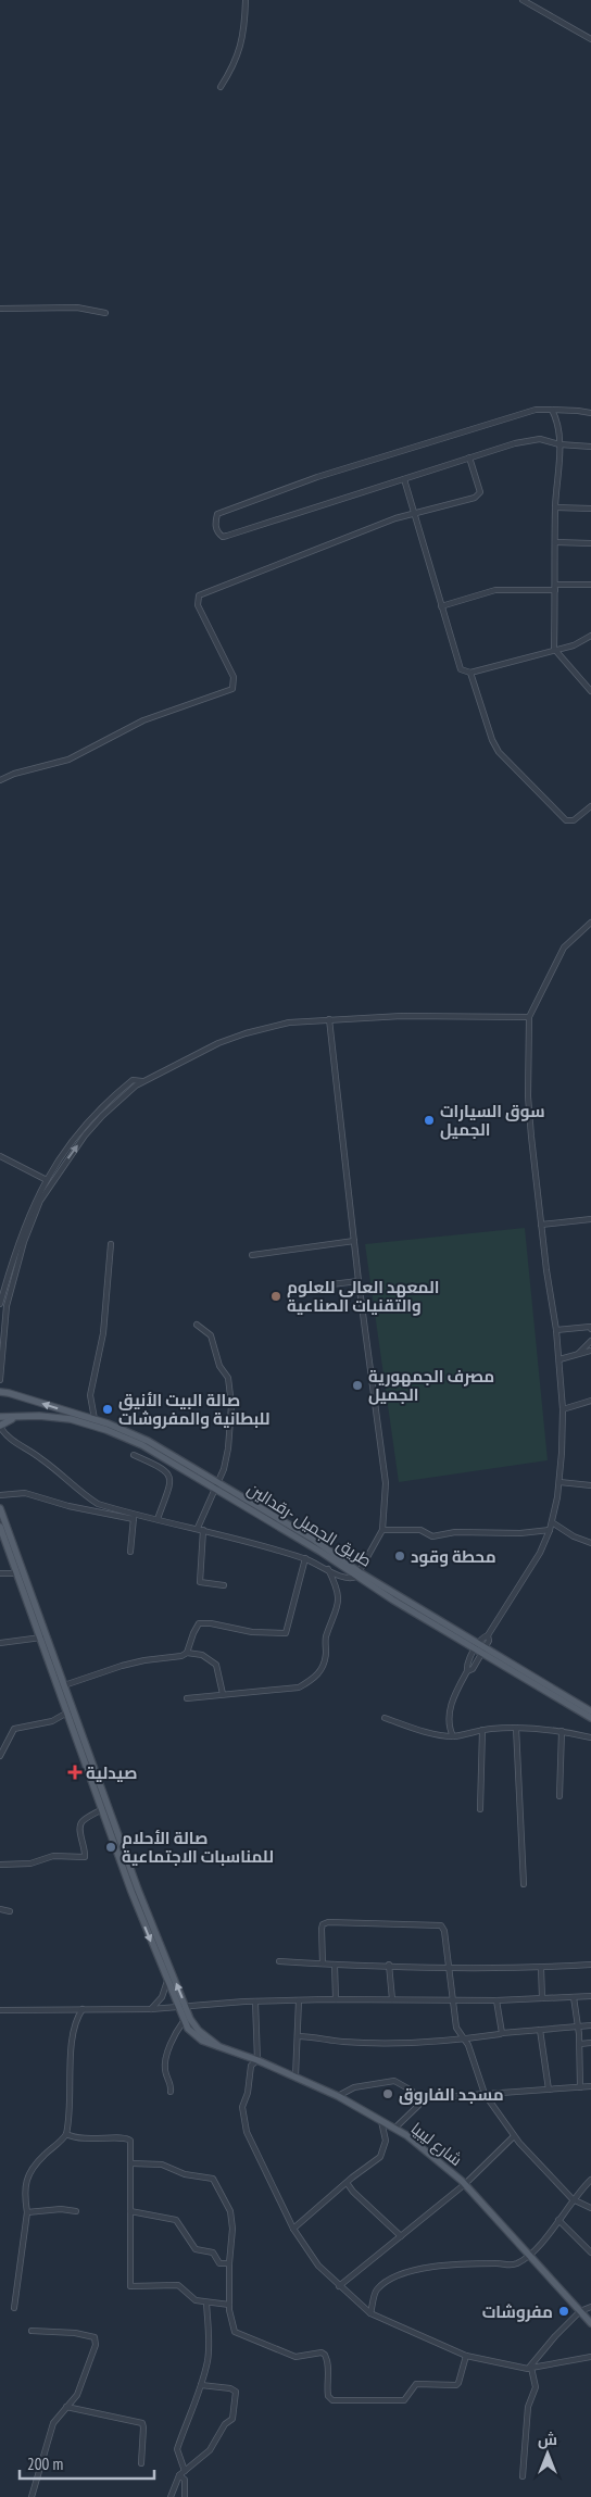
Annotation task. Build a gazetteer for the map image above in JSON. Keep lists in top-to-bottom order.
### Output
{
  "streets": {
    "main road": ["طريق الجميل -رقدالين", "شارع ليبيا"]
  },
  "places": {
    "other": [
      "سوق السيارات الجميل",
      "المعهد العالي للعلوم والتقنيات الصناعية",
      "مصرف الجمهورية الجميل",
      "صالة البيت الأنيق للبطانية والمفروشات",
      "محطة وقود",
      "صالة الأحلام للمناسبات الاجتماعية",
      "مسجد الفاروق",
      "مفروشات"
    ],
    "health": ["صيدلية"]
  },
  "scale_bar": "200 m",
  "north": "top"
}
